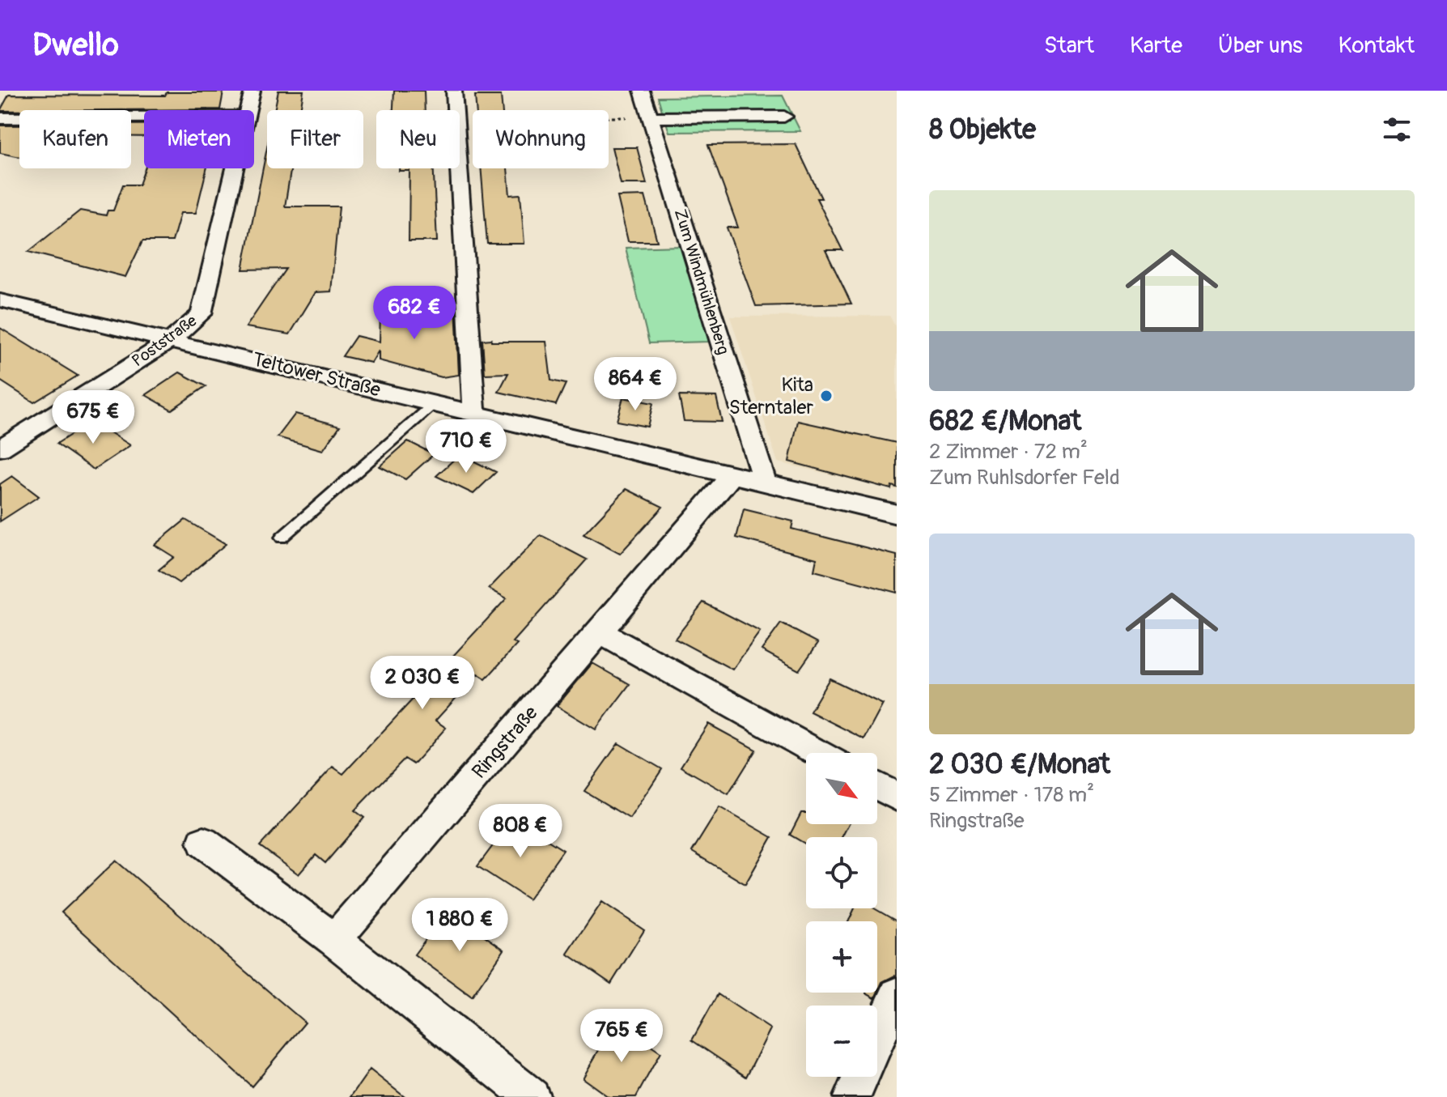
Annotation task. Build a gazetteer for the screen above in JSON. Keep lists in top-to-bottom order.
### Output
{
  "streets": {
    "street": [
      "Zum Windmühlenberg",
      "Poststraße",
      "Teltower Straße",
      "Ringstraße"
    ]
  },
  "crossings": [
    ["Zum Windmühlenberg", "Teltower Straße"],
    ["Poststraße", "Teltower Straße"],
    ["Teltower Straße", "Ringstraße"]
  ],
  "places": ["Kita Sterntaler"],
  "north": "bottom right",
  "page": {
    "header": "Dwello",
    "nav": [
      "Start",
      "Karte",
      "Über uns",
      "Kontakt"
    ],
    "heading": "8 Objekte",
    "chip": [
      "Kaufen",
      "Mieten",
      "Filter",
      "Neu",
      "Wohnung"
    ],
    "list": [
      {
        "name": "682 €/Monat",
        "note": "2 Zimmer · 72 m² · Zum Ruhlsdorfer Feld"
      },
      {
        "name": "2 030 €/Monat",
        "note": "5 Zimmer · 178 m² · Ringstraße"
      }
    ],
    "price": [
      "682 €",
      "864 €",
      "675 €",
      "710 €",
      "2 030 €",
      "808 €",
      "1 880 €",
      "765 €"
    ],
    "map_buttons": ["+", "−"]
  }
}
